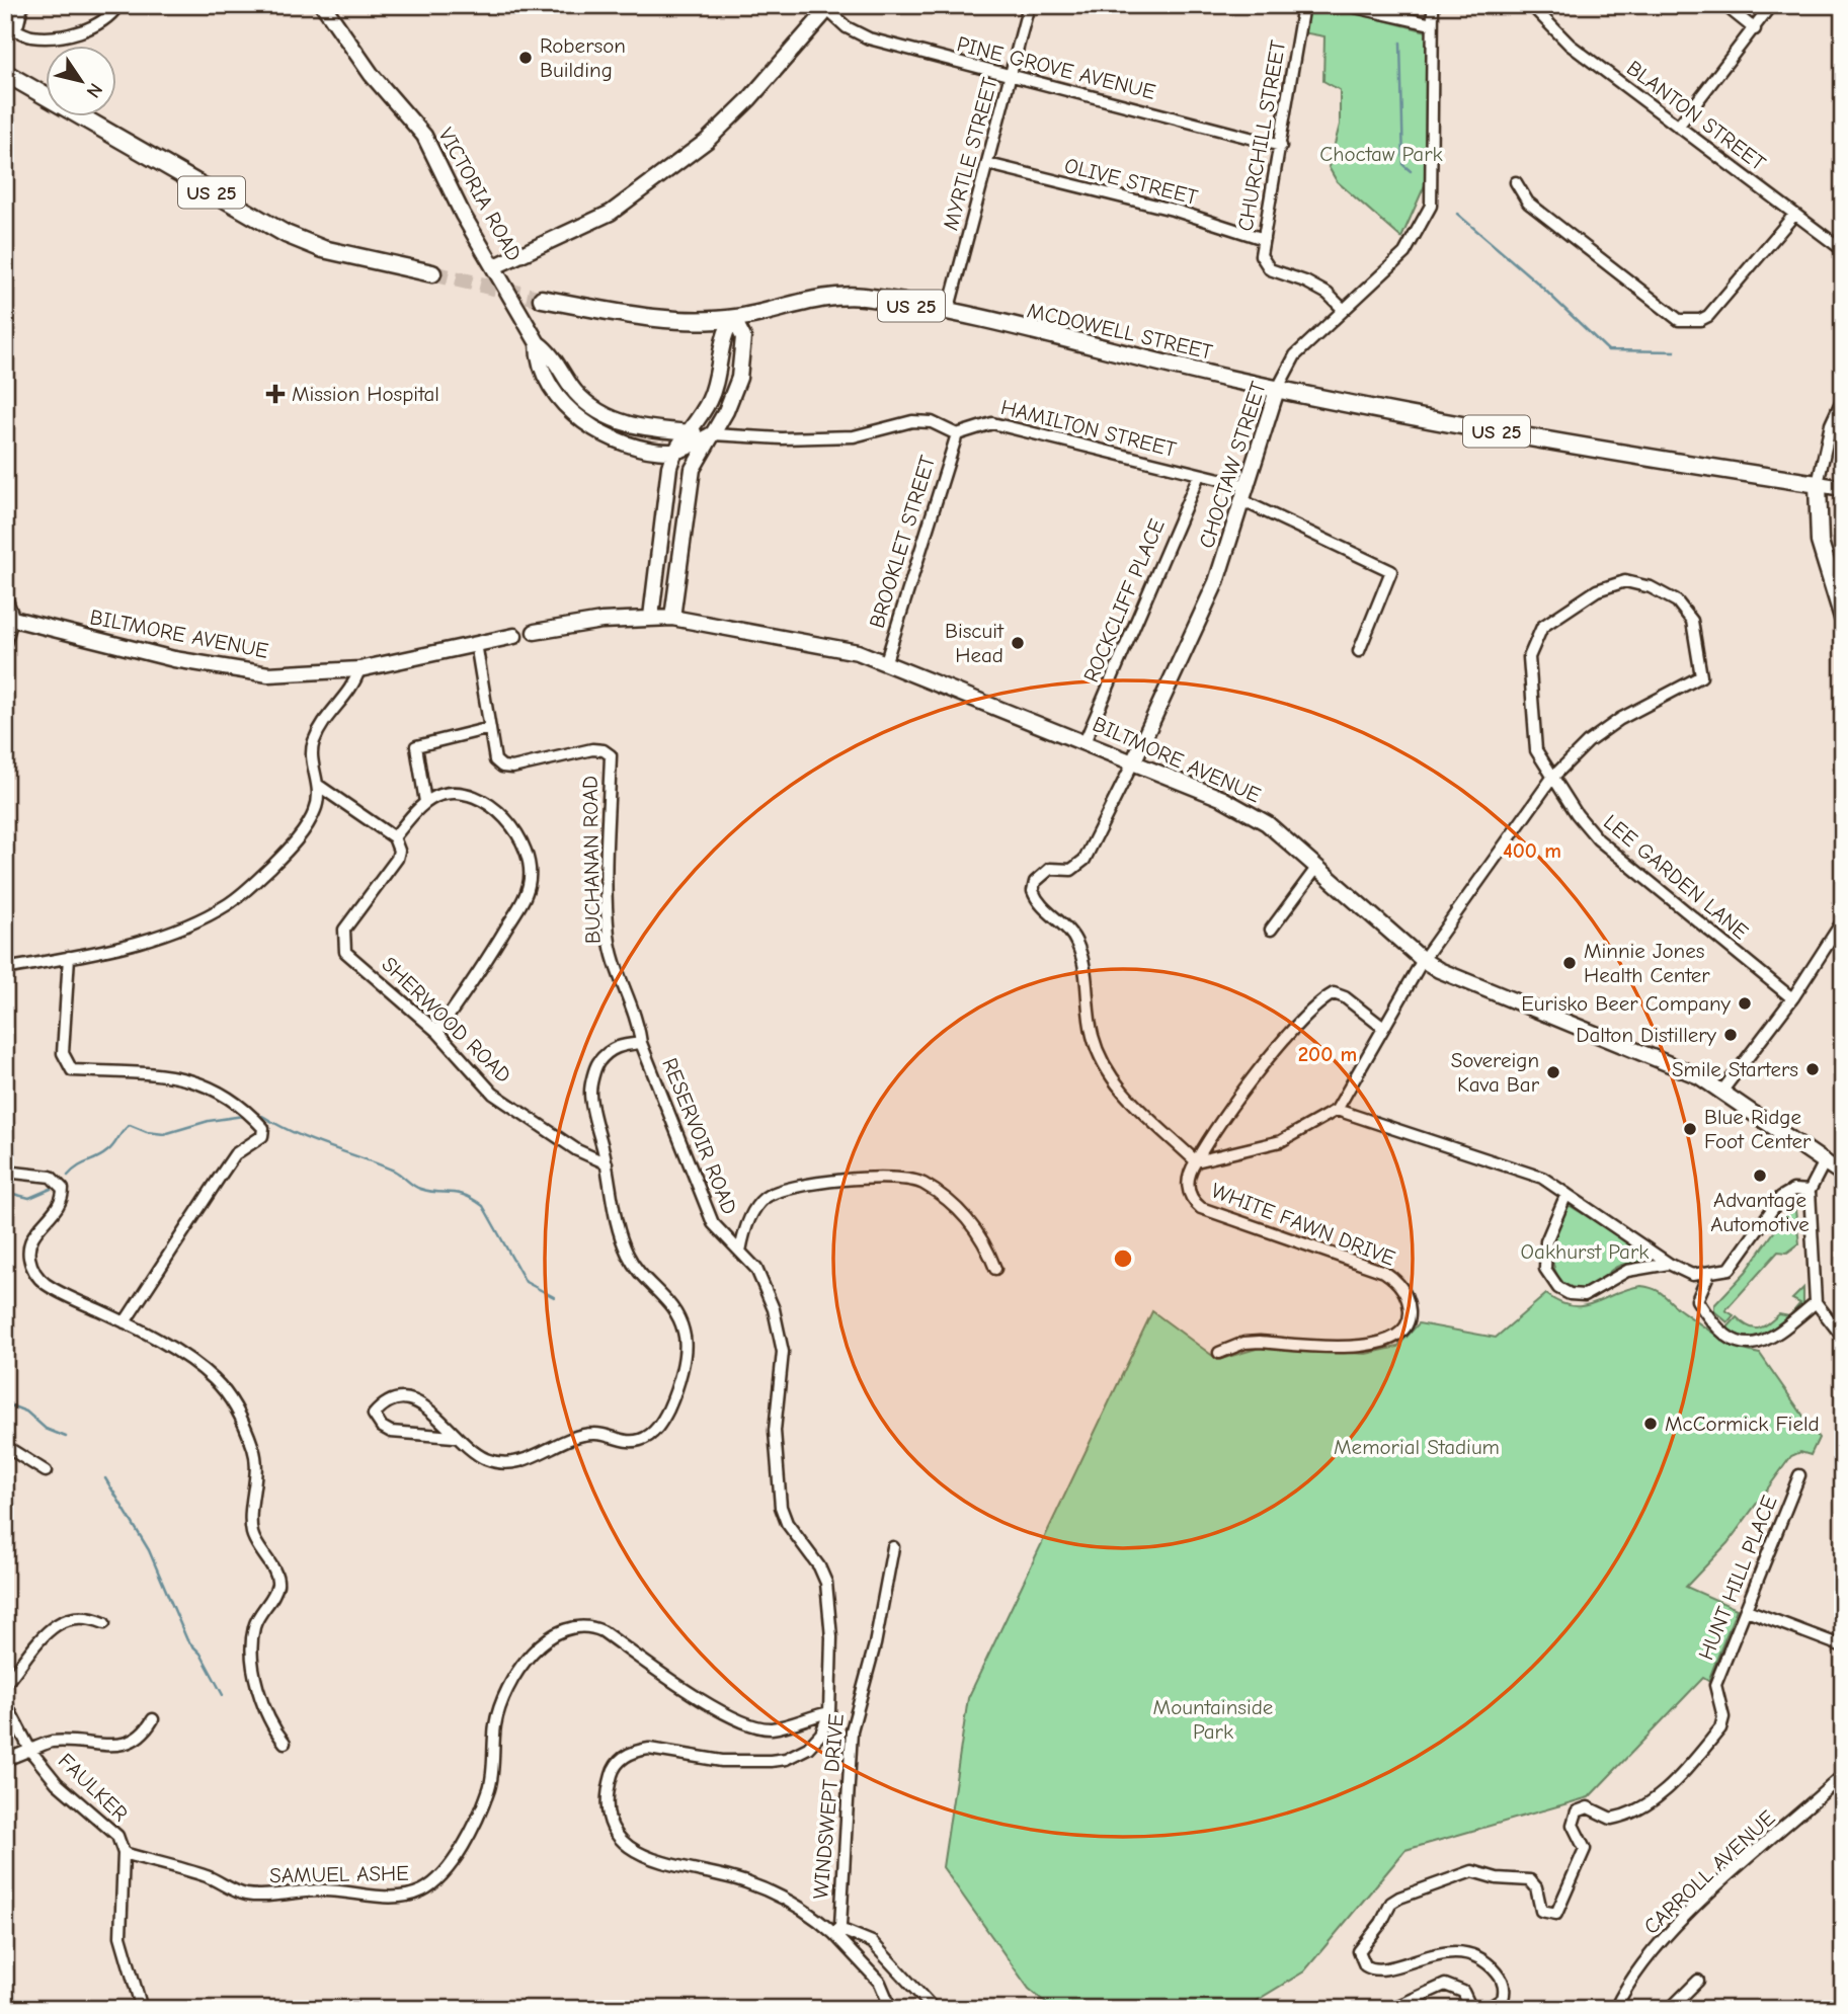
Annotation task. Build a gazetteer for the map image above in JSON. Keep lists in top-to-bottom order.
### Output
{
  "streets": {
    "main road": ["US 25", "MCDOWELL STREET"],
    "street": [
      "PINE GROVE AVENUE",
      "BLANTON STREET",
      "CHURCHILL STREET",
      "MYRTLE STREET",
      "OLIVE STREET",
      "VICTORIA ROAD",
      "HAMILTON STREET",
      "CHOCTAW STREET",
      "BROOKLET STREET",
      "ROCKCLIFF PLACE",
      "BILTMORE AVENUE",
      "BUCHANAN ROAD",
      "LEE GARDEN LANE",
      "SHERWOOD ROAD",
      "RESERVOIR ROAD",
      "WHITE FAWN DRIVE",
      "HUNT HILL PLACE",
      "FAULKER",
      "WINDSWEPT DRIVE",
      "CARROLL AVENUE",
      "SAMUEL ASHE"
    ]
  },
  "crossings": [
    ["PINE GROVE AVENUE", "CHURCHILL STREET"],
    ["PINE GROVE AVENUE", "MYRTLE STREET"],
    ["CHURCHILL STREET", "OLIVE STREET"],
    ["CHURCHILL STREET", "CHOCTAW STREET"],
    ["MYRTLE STREET", "OLIVE STREET"],
    ["MYRTLE STREET", "MCDOWELL STREET"],
    ["MCDOWELL STREET", "CHOCTAW STREET"],
    ["HAMILTON STREET", "CHOCTAW STREET"],
    ["HAMILTON STREET", "BROOKLET STREET"],
    ["HAMILTON STREET", "ROCKCLIFF PLACE"],
    ["CHOCTAW STREET", "BILTMORE AVENUE"],
    ["BROOKLET STREET", "BILTMORE AVENUE"],
    ["ROCKCLIFF PLACE", "BILTMORE AVENUE"],
    ["BUCHANAN ROAD", "RESERVOIR ROAD"],
    ["RESERVOIR ROAD", "WINDSWEPT DRIVE"],
    ["RESERVOIR ROAD", "SAMUEL ASHE"],
    ["FAULKER", "SAMUEL ASHE"]
  ],
  "parks": [
    "Choctaw Park",
    "Oakhurst Park",
    "Memorial Stadium",
    "Mountainside Park"
  ],
  "places": {
    "other": [
      "Roberson Building",
      "Biscuit Head",
      "Minnie Jones Health Center",
      "Eurisko Beer Company",
      "Dalton Distillery",
      "Smile Starters",
      "Sovereign Kava Bar",
      "Blue Ridge Foot Center",
      "Advantage Automotive",
      "McCormick Field"
    ],
    "health": ["Mission Hospital"]
  },
  "north": "bottom right",
  "rings": ["400 m", "200 m"]
}
